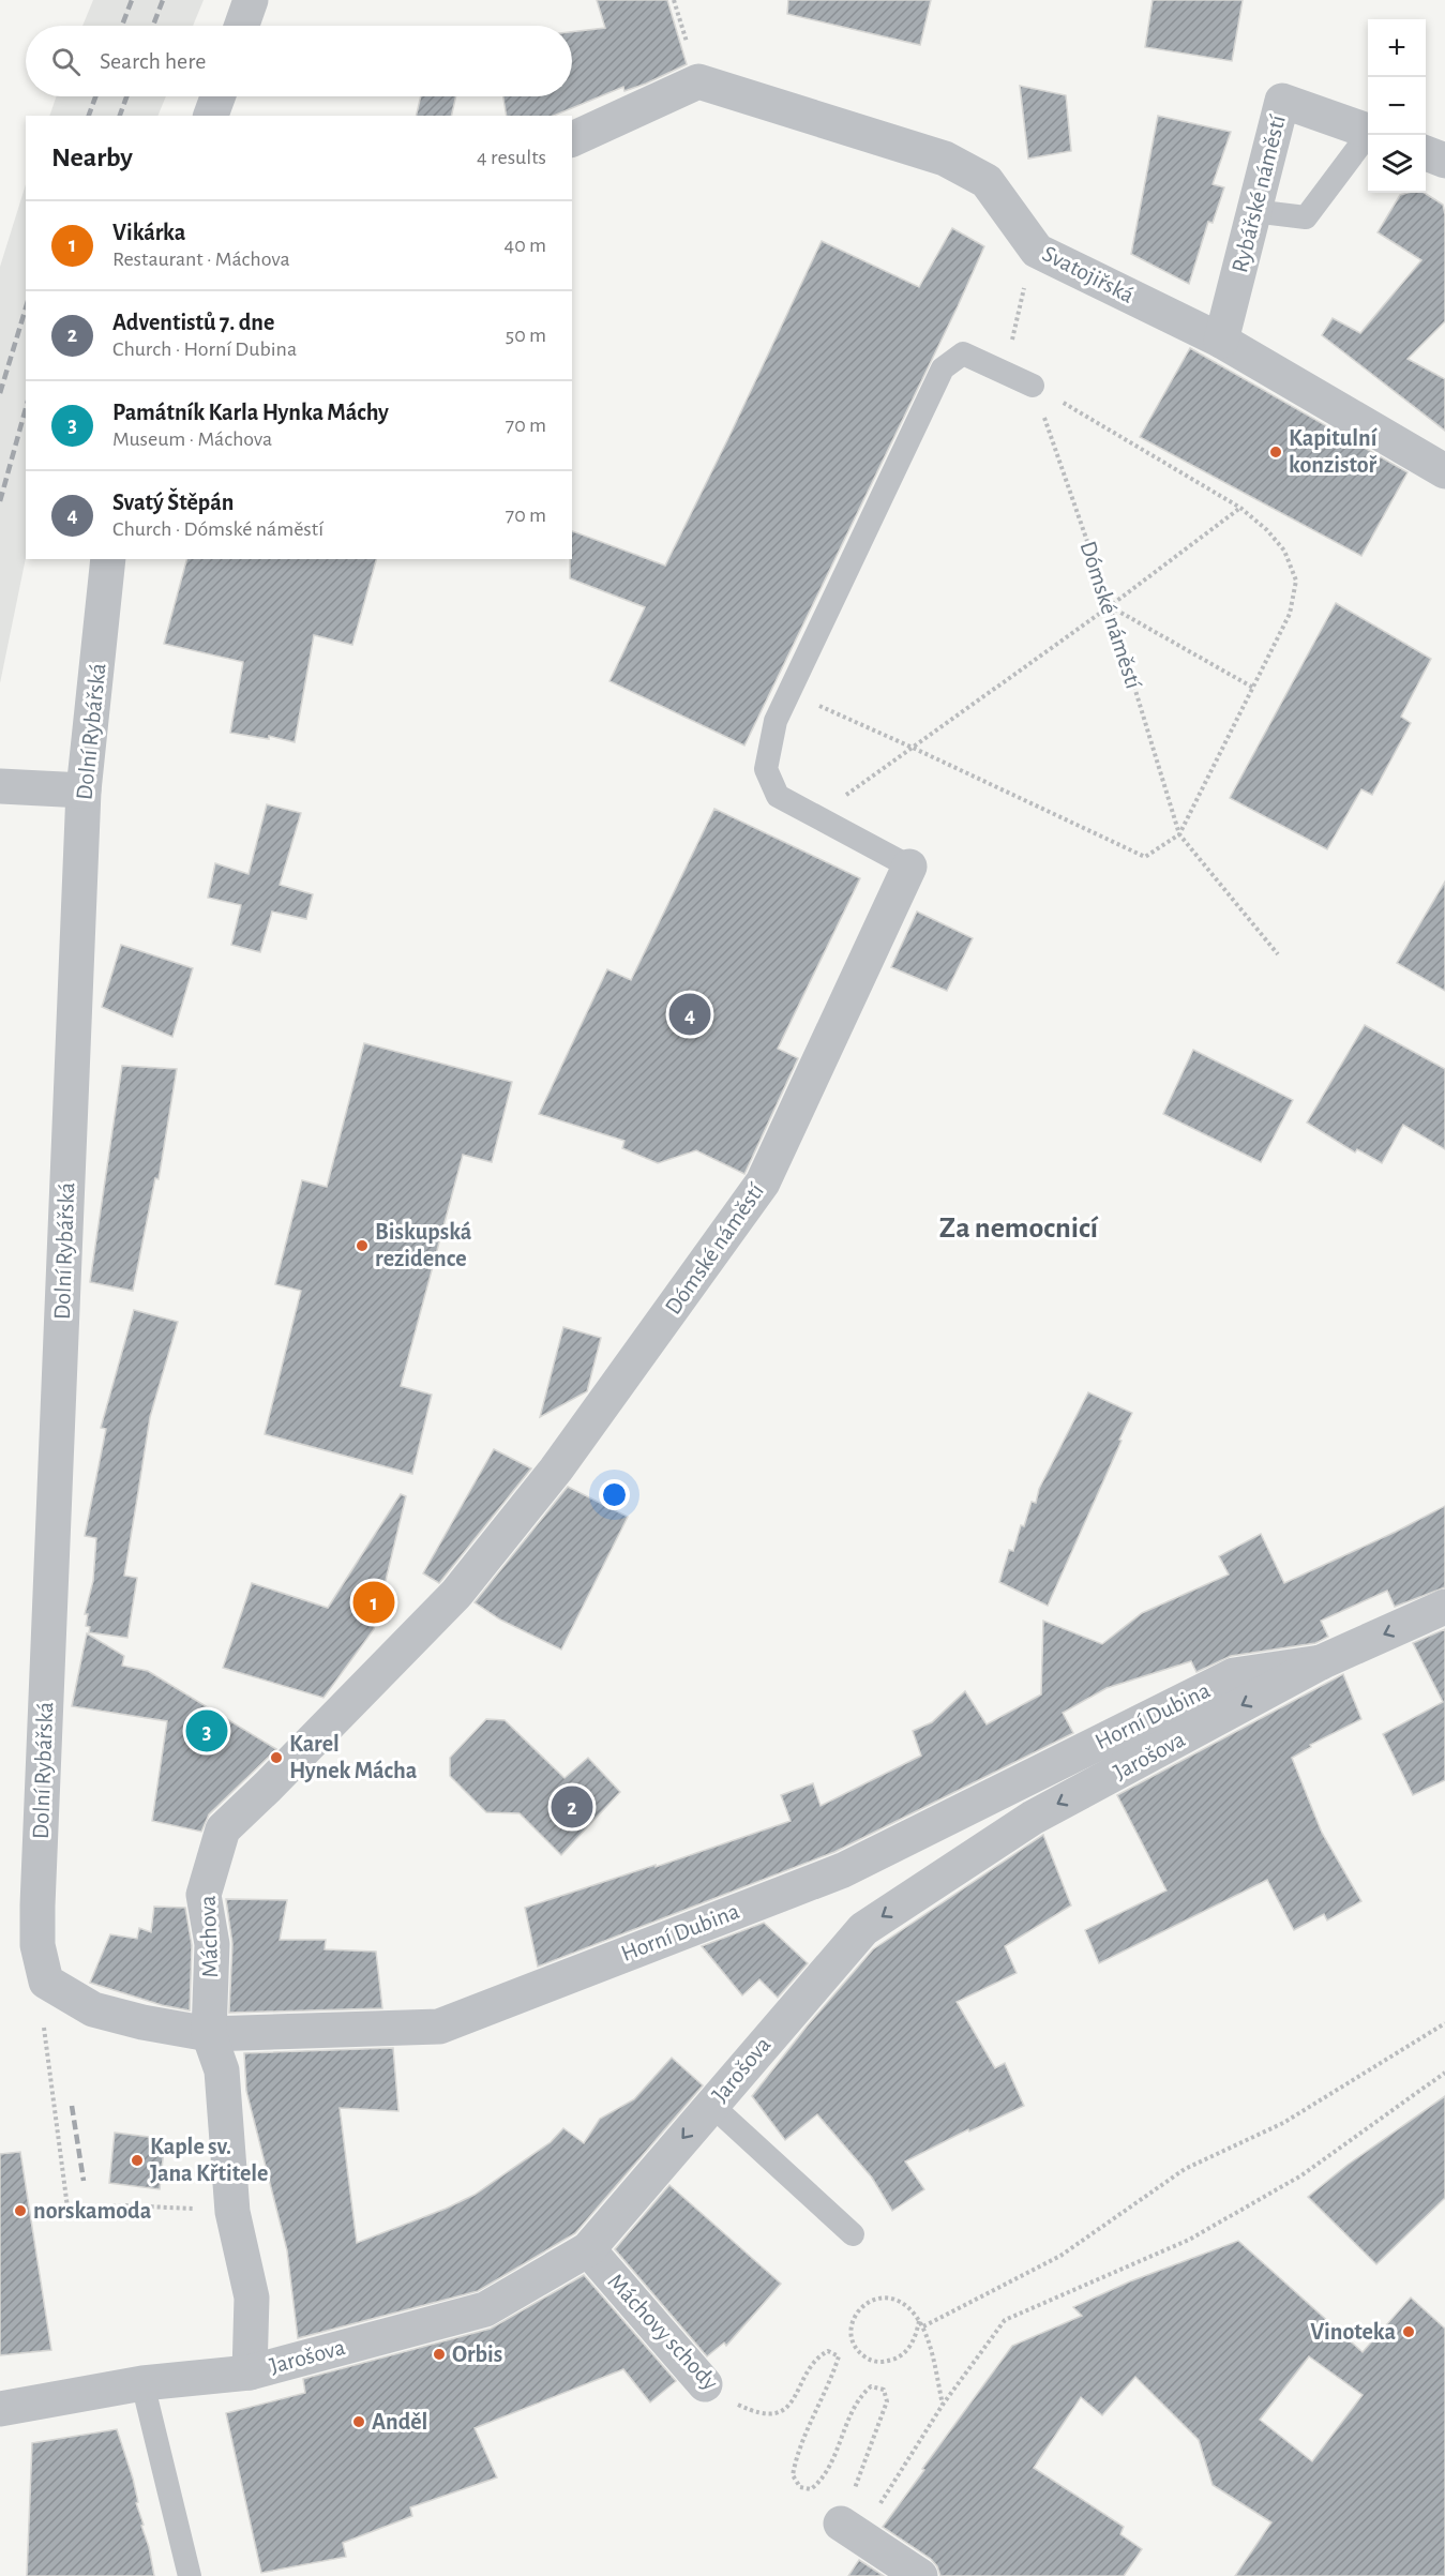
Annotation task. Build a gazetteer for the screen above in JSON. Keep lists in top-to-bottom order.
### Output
{
  "streets": {
    "street": [
      "Rybářské náměstí",
      "Svatojiřská",
      "Dómské náměstí",
      "Dolní Rybářská",
      "Horní Dubina",
      "Jarošova",
      "Máchova",
      "Máchovy schody"
    ]
  },
  "crossings": [
    ["Rybářské náměstí", "Svatojiřská"],
    ["Svatojiřská", "Dómské náměstí"],
    ["Dómské náměstí", "Máchova"],
    ["Dolní Rybářská", "Horní Dubina"],
    ["Horní Dubina", "Jarošova"],
    ["Horní Dubina", "Máchova"],
    ["Jarošova", "Máchova"],
    ["Jarošova", "Máchovy schody"]
  ],
  "one_way": ["Jarošova"],
  "districts": ["Za nemocnicí"],
  "places": [
    "Kapitulní konzistoř",
    "Biskupská rezidence",
    "Karel Hynek Mácha",
    "Kaple sv. Jana Křtitele",
    "norskamoda",
    "Vinoteka",
    "Orbis",
    "Anděl"
  ],
  "page": {
    "map_buttons": ["+", "−"],
    "search": "Search here",
    "heading": ["Nearby", "4 results"],
    "list": [
      {
        "mark": "1",
        "name": "Vikárka",
        "note": "Restaurant · Máchova",
        "value": "40 m"
      },
      {
        "mark": "2",
        "name": "Adventistů 7. dne",
        "note": "Church · Horní Dubina",
        "value": "50 m"
      },
      {
        "mark": "3",
        "name": "Památník Karla Hynka Máchy",
        "note": "Museum · Máchova",
        "value": "70 m"
      },
      {
        "mark": "4",
        "name": "Svatý Štěpán",
        "note": "Church · Dómské náměstí",
        "value": "70 m"
      }
    ],
    "pins": [
      "4",
      "1",
      "3",
      "2"
    ]
  }
}
